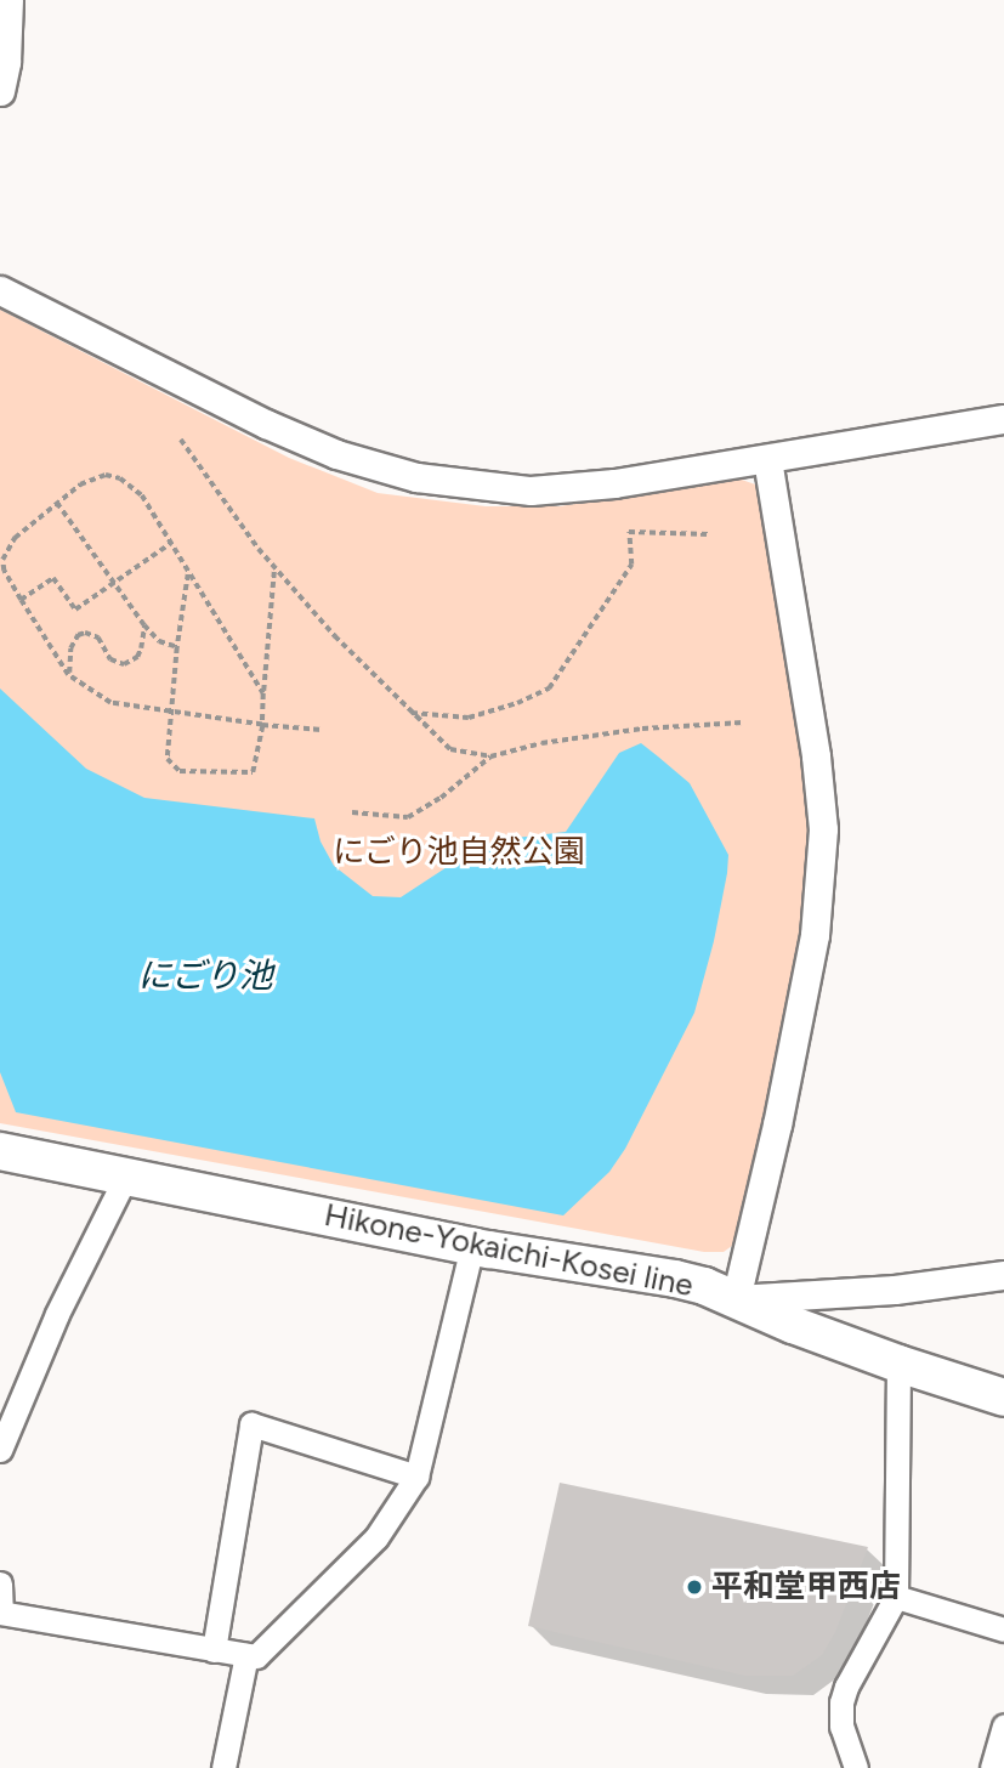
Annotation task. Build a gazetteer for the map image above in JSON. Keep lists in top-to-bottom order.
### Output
{
  "streets": {
    "main road": ["Hikone-Yokaichi-Kosei line"]
  },
  "water": ["にごり池"],
  "parks": ["にごり池自然公園"],
  "places": ["平和堂甲西店"]
}
